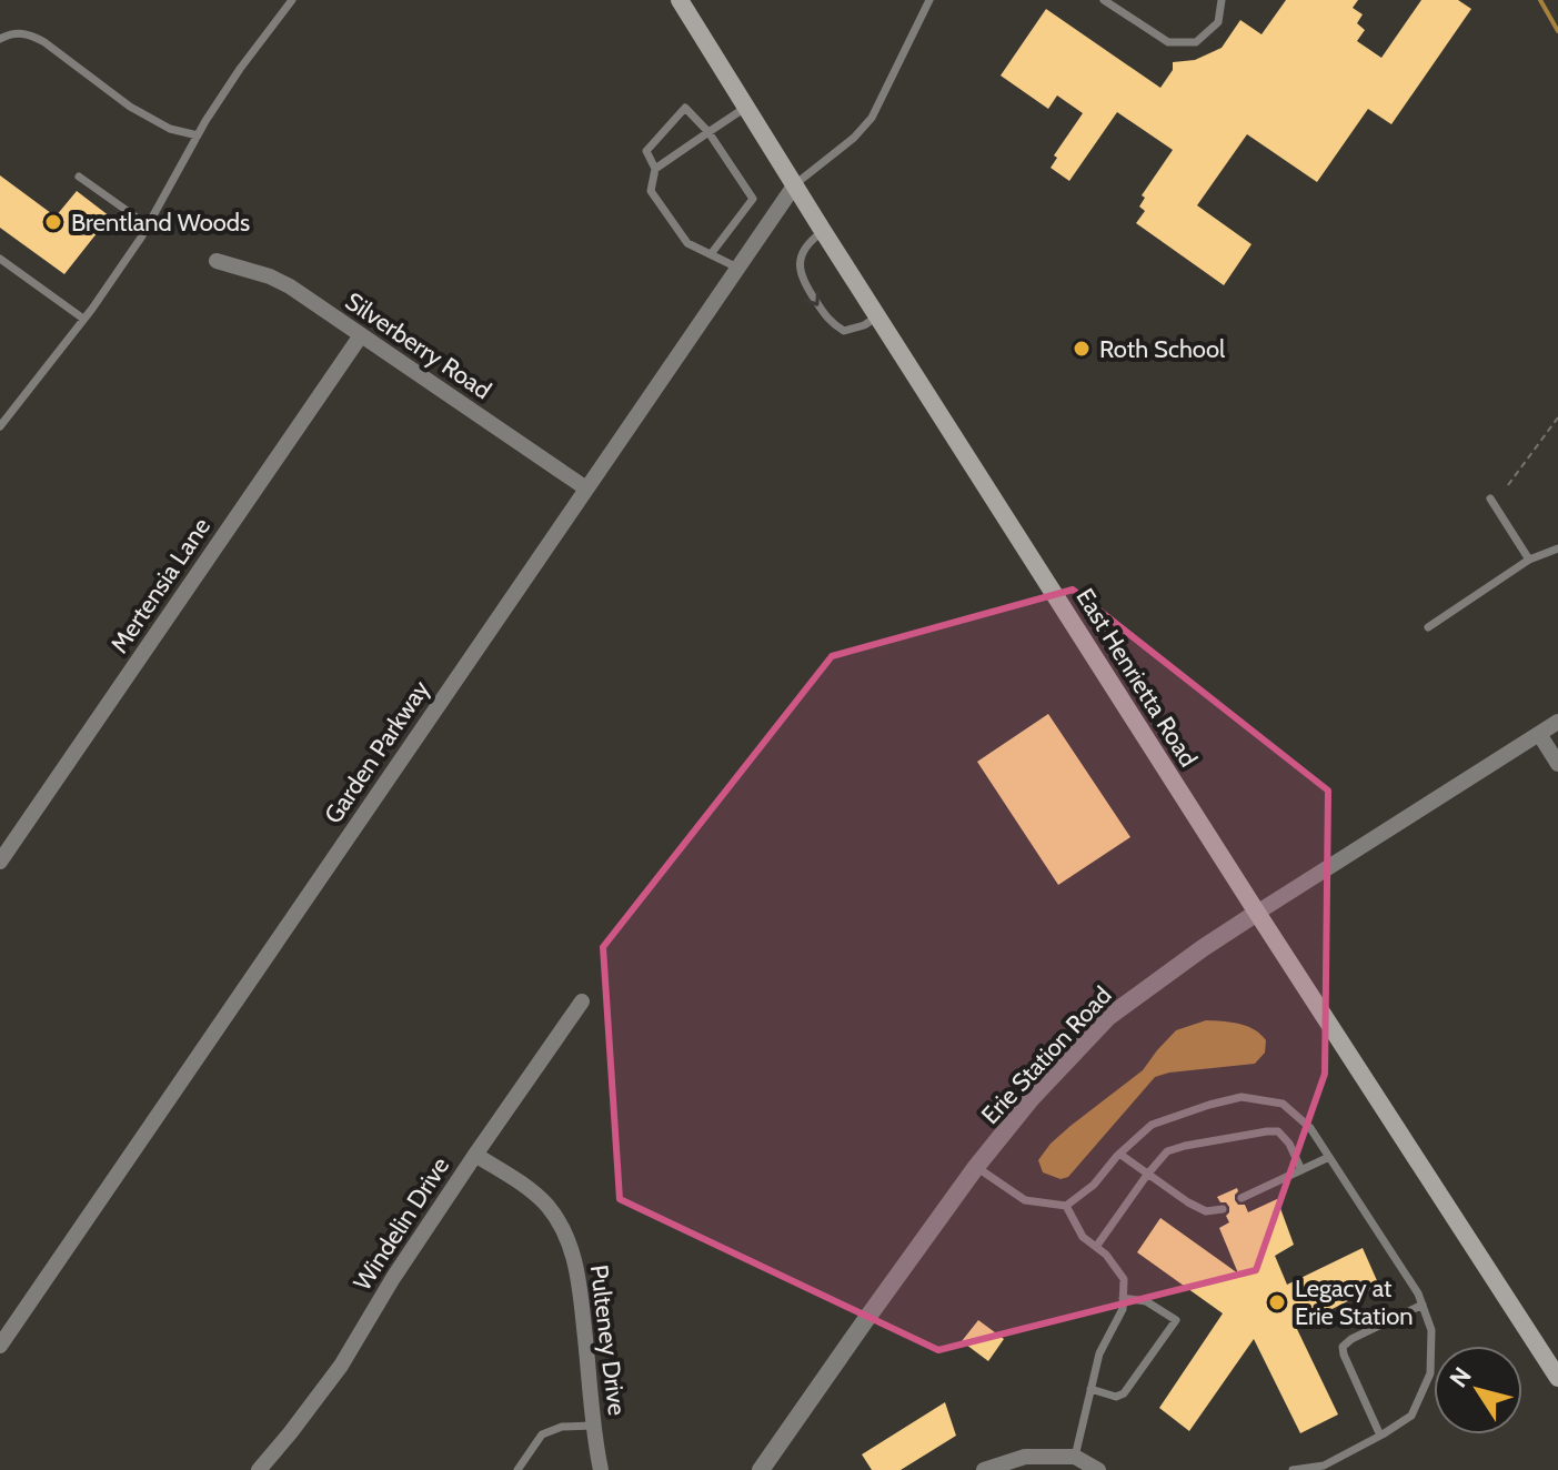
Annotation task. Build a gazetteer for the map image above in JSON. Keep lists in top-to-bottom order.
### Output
{
  "streets": {
    "main road": ["East Henrietta Road"],
    "street": [
      "Silverberry Road",
      "Mertensia Lane",
      "Garden Parkway",
      "Erie Station Road",
      "Windelin Drive",
      "Pulteney Drive"
    ]
  },
  "crossings": [
    ["Silverberry Road", "Mertensia Lane"],
    ["Silverberry Road", "Garden Parkway"],
    ["East Henrietta Road", "Garden Parkway"],
    ["East Henrietta Road", "Erie Station Road"],
    ["Windelin Drive", "Pulteney Drive"]
  ],
  "places": ["Brentland Woods", "Roth School", "Legacy at Erie Station"],
  "north": "top left"
}
